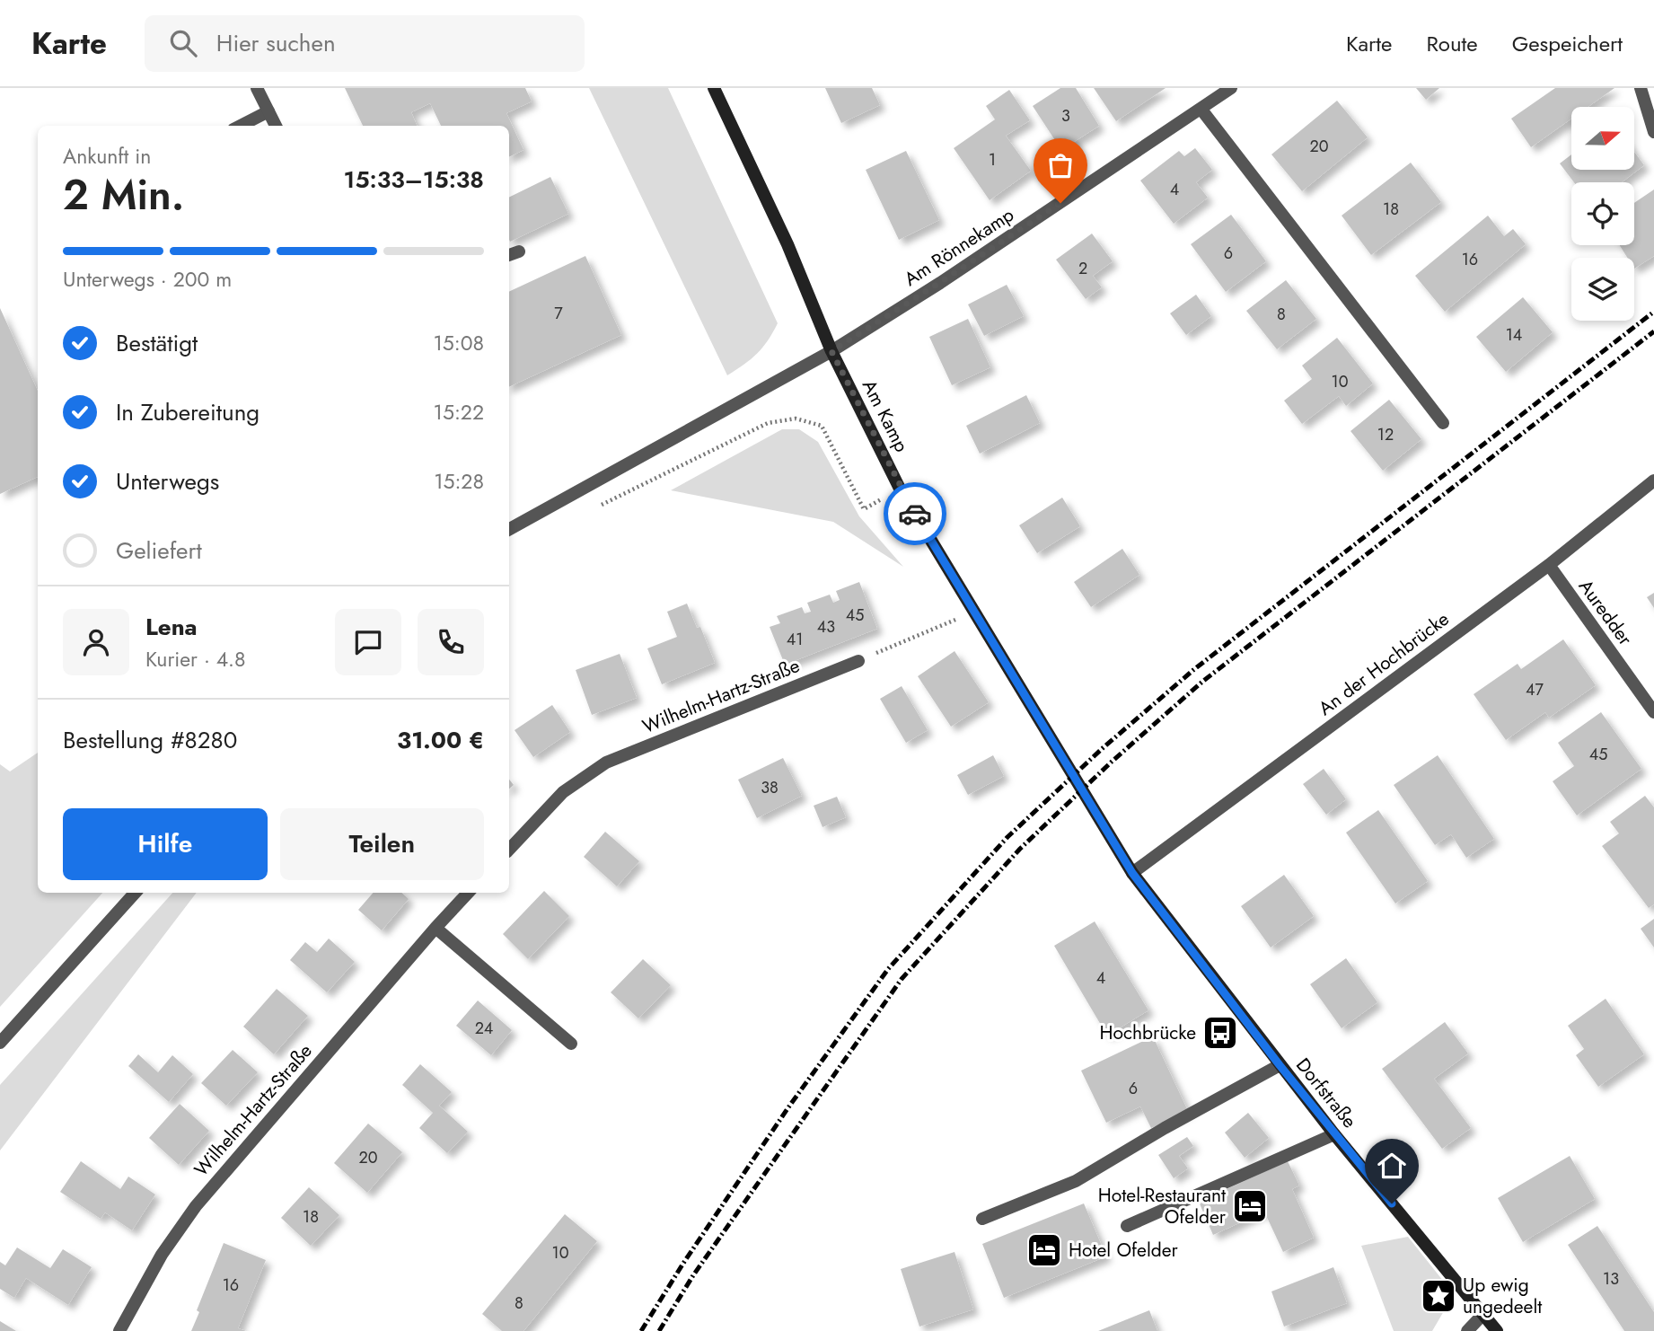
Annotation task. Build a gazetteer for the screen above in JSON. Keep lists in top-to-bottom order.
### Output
{
  "streets": {
    "main road": ["Am Kamp", "Dorfstraße"],
    "street": [
      "Am Rönnekamp",
      "Auredder",
      "An der Hochbrücke",
      "Wilhelm-Hartz-Straße"
    ]
  },
  "crossings": [
    ["Am Rönnekamp", "Am Kamp"],
    ["Am Kamp", "An der Hochbrücke"],
    ["Am Kamp", "Dorfstraße"],
    ["Auredder", "An der Hochbrücke"],
    ["An der Hochbrücke", "Dorfstraße"]
  ],
  "places": {
    "bus stop": ["Hochbrücke"],
    "hotel": ["Hotel-Restaurant Ofelder", "Hotel Ofelder"],
    "place": ["Up ewig ungedeelt"]
  },
  "house_numbers": [
    "3",
    "20",
    "1",
    "4",
    "18",
    "6",
    "16",
    "2",
    "7",
    "8",
    "14",
    "10",
    "12",
    "45",
    "43",
    "41",
    "47",
    "45",
    "38",
    "4",
    "24",
    "6",
    "20",
    "18",
    "10",
    "13",
    "16",
    "8"
  ],
  "north": "right",
  "page": {
    "header": "Karte",
    "search": "Hier suchen",
    "nav": ["Karte", "Route", "Gespeichert"],
    "heading": ["2 Min.", "Ankunft in", "15:33–15:38"],
    "panel": [
      "Lena",
      "Kurier · 4.8",
      "Bestellung #8280",
      "31.00 €"
    ],
    "bar": "Unterwegs · 200 m",
    "list": [
      ["Bestätigt", "15:08"],
      ["In Zubereitung", "15:22"],
      ["Unterwegs", "15:28"],
      "Geliefert"
    ],
    "buttons": ["Hilfe", "Teilen"]
  }
}
